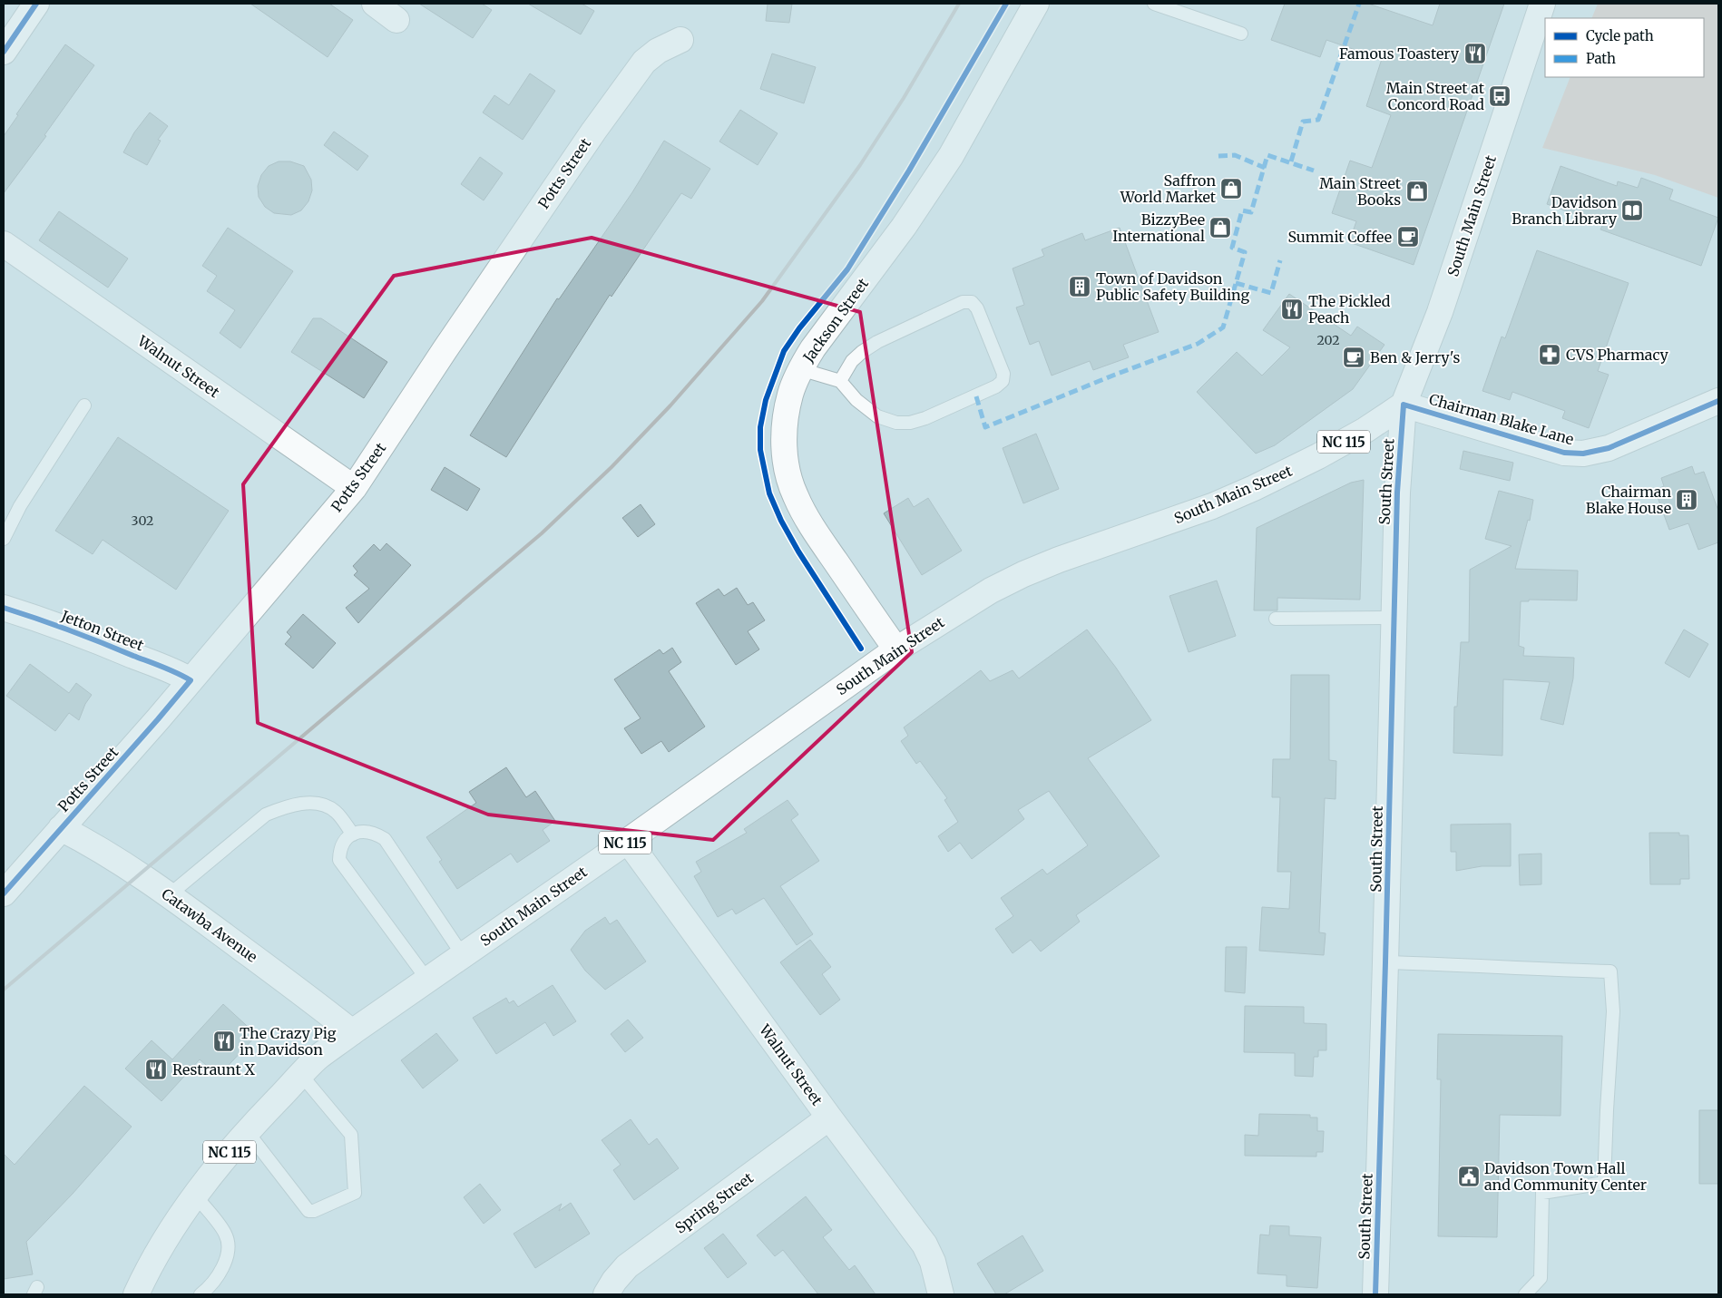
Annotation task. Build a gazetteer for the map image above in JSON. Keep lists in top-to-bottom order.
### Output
{
  "streets": {
    "street": [
      "Potts Street",
      "South Main Street",
      "Jackson Street",
      "Walnut Street",
      "Chairman Blake Lane",
      "NC 115",
      "South Street",
      "Jetton Street",
      "Catawba Avenue",
      "Spring Street"
    ]
  },
  "crossings": [
    ["Potts Street", "Walnut Street"],
    ["Potts Street", "Jetton Street"],
    ["Potts Street", "Catawba Avenue"],
    ["South Main Street", "Jackson Street"],
    ["South Main Street", "Walnut Street"],
    ["South Main Street", "Chairman Blake Lane"],
    ["South Main Street", "South Street"],
    ["South Main Street", "Catawba Avenue"],
    ["Walnut Street", "Spring Street"],
    ["Chairman Blake Lane", "South Street"]
  ],
  "places": {
    "restaurant": [
      "Famous Toastery",
      "The Pickled Peach",
      "The Crazy Pig in Davidson",
      "Restraunt X"
    ],
    "bus stop": ["Main Street at Concord Road"],
    "shop": ["Saffron World Market", "Main Street Books", "BizzyBee International"],
    "library": ["Davidson Branch Library"],
    "cafe": ["Summit Coffee", "Ben & Jerry's"],
    "building": ["Town of Davidson Public Safety Building", "Chairman Blake House"],
    "pharmacy": ["CVS Pharmacy"],
    "public building": ["Davidson Town Hall and Community Center"]
  },
  "house_numbers": ["202", "302"],
  "legend": ["Cycle path", "Path"]
}
